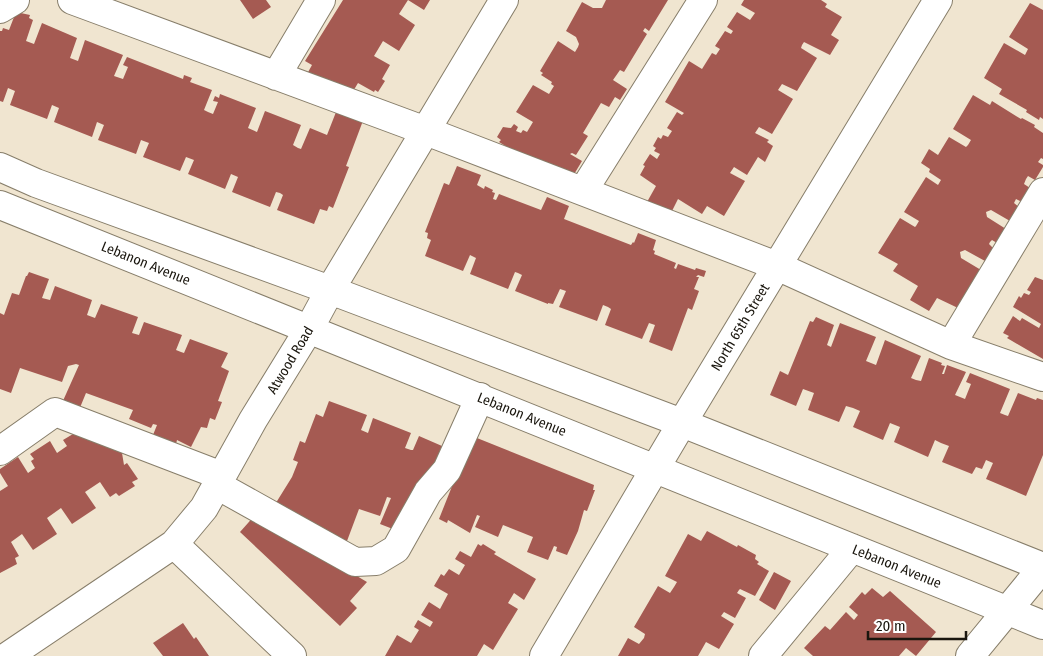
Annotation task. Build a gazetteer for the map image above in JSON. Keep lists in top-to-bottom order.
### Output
{
  "streets": {
    "street": ["Lebanon Avenue", "North 65th Street", "Atwood Road"]
  },
  "crossings": [
    ["Lebanon Avenue", "North 65th Street"],
    ["Lebanon Avenue", "Atwood Road"]
  ],
  "scale_bar": "20 m"
}
